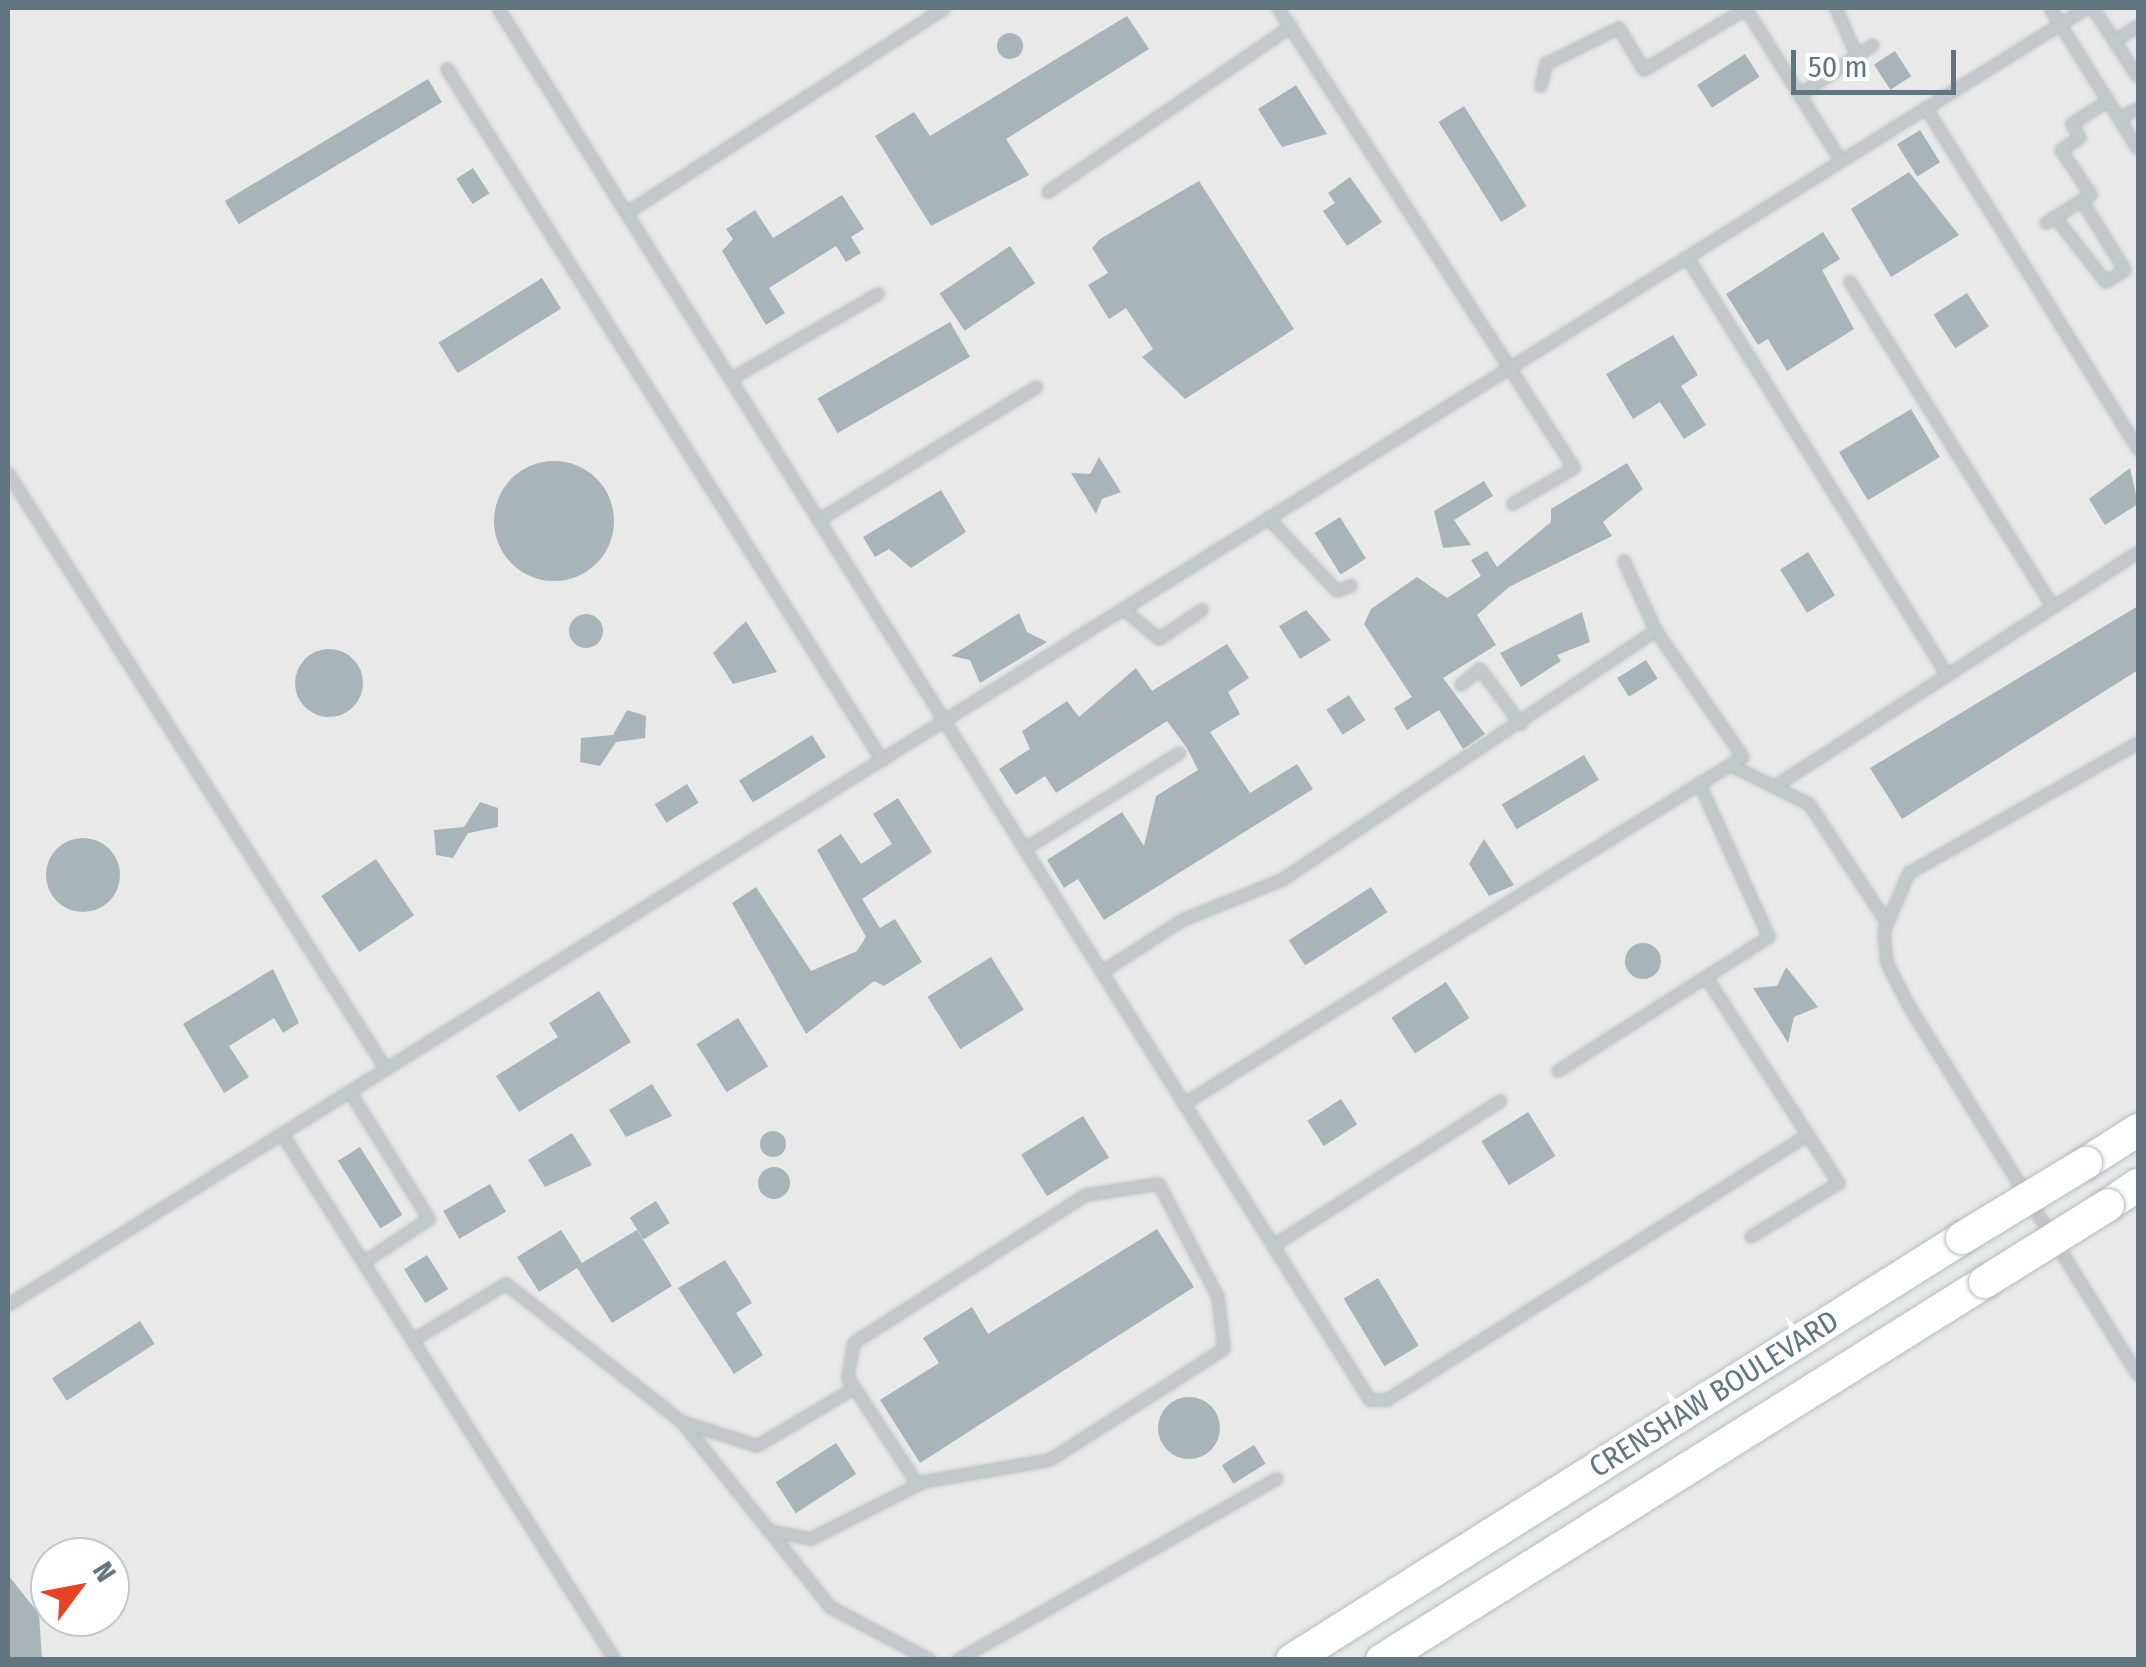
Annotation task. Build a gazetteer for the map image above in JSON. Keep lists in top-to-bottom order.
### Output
{
  "streets": {
    "main road": ["CRENSHAW BOULEVARD"]
  },
  "scale_bar": "50 m",
  "north": "top right"
}
